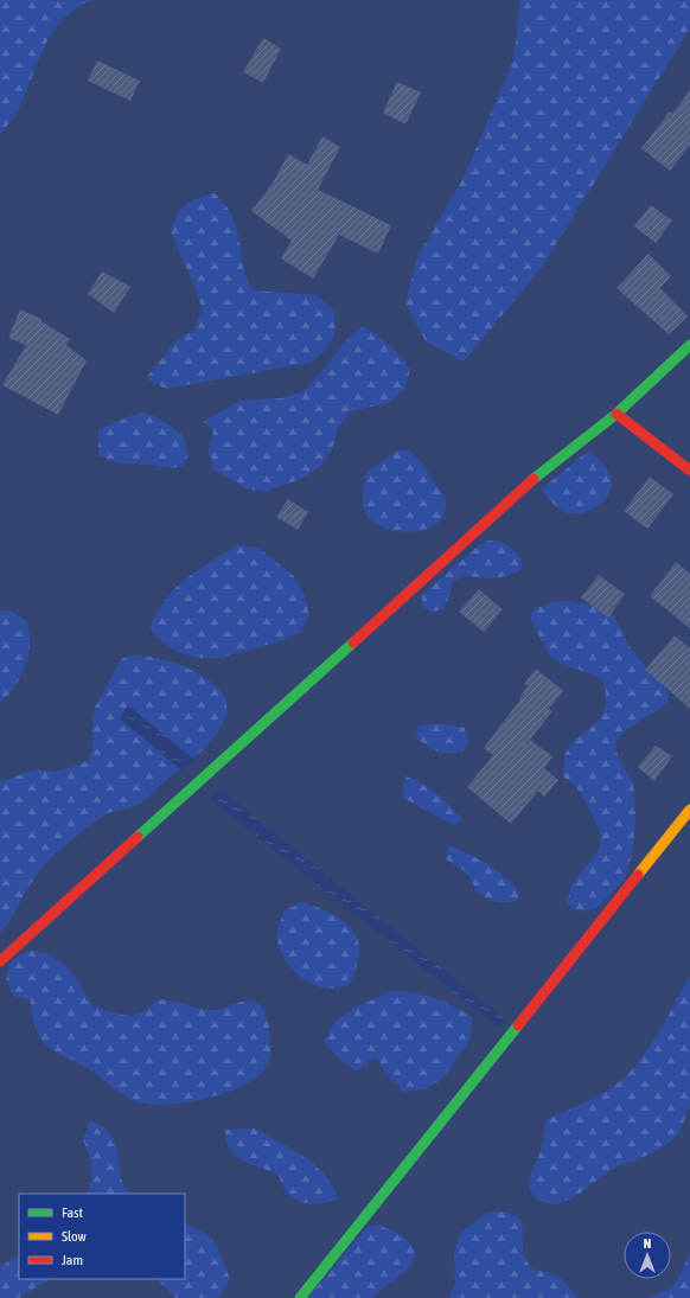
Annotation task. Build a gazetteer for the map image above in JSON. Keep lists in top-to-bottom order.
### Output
{
  "legend": ["Fast", "Slow", "Jam"],
  "north": "top"
}
